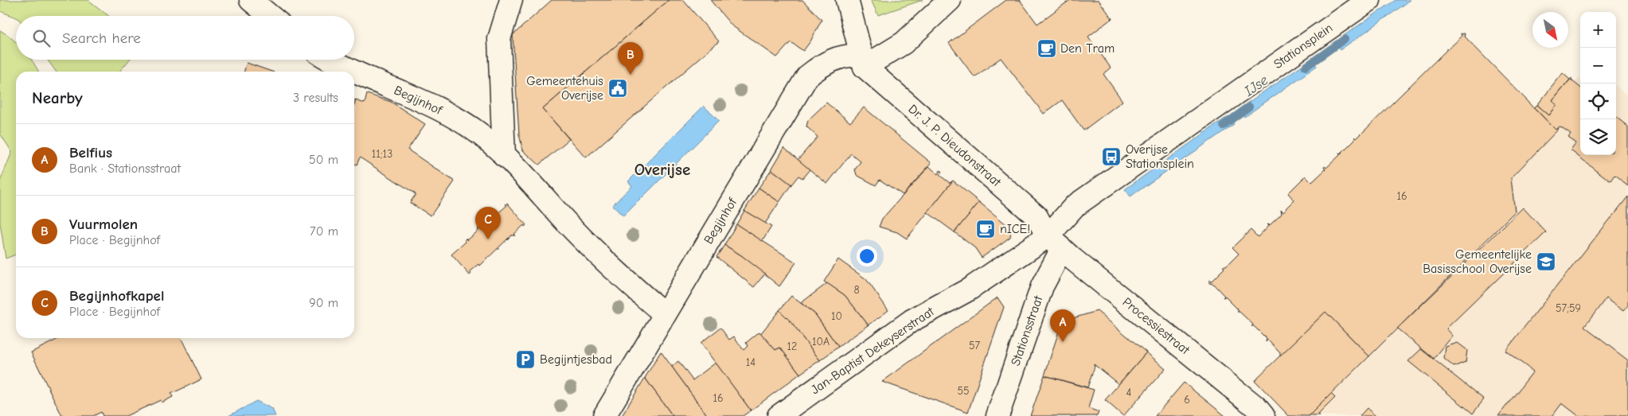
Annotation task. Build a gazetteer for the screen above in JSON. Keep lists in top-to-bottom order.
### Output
{
  "streets": {
    "street": [
      "Stationsplein",
      "Begijnhof",
      "Dr. J. P. Dieudonstraat",
      "Processiestraat",
      "Stationsstraat",
      "Jan-Baptist Dekeyserstraat"
    ]
  },
  "crossings": [
    ["Stationsplein", "Dr. J. P. Dieudonstraat"],
    ["Stationsplein", "Processiestraat"],
    ["Stationsplein", "Stationsstraat"],
    ["Stationsplein", "Jan-Baptist Dekeyserstraat"],
    ["Begijnhof", "Dr. J. P. Dieudonstraat"],
    ["Dr. J. P. Dieudonstraat", "Processiestraat"],
    ["Dr. J. P. Dieudonstraat", "Stationsstraat"],
    ["Dr. J. P. Dieudonstraat", "Jan-Baptist Dekeyserstraat"],
    ["Processiestraat", "Stationsstraat"],
    ["Processiestraat", "Jan-Baptist Dekeyserstraat"],
    ["Stationsstraat", "Jan-Baptist Dekeyserstraat"]
  ],
  "districts": ["Overijse"],
  "water": ["IJse"],
  "places": {
    "cafe": ["Den Tram", "nICE!"],
    "public building": ["Gemeentehuis Overijse"],
    "bus stop": ["Overijse Stationsplein"],
    "school or university": ["Gemeentelijke Basisschool Overijse"],
    "parking": ["Begijntjesbad"]
  },
  "house_numbers": [
    "11;13",
    "16",
    "8",
    "57;59",
    "10",
    "10A",
    "57",
    "12",
    "14",
    "55",
    "4",
    "16",
    "6"
  ],
  "north": "bottom right",
  "page": {
    "map_buttons": ["+", "−"],
    "search": "Search here",
    "pins": ["B", "C", "A"],
    "heading": ["Nearby", "3 results"],
    "list": [
      {
        "mark": "A",
        "name": "Belfius",
        "note": "Bank · Stationsstraat",
        "value": "50 m"
      },
      {
        "mark": "B",
        "name": "Vuurmolen",
        "note": "Place · Begijnhof",
        "value": "70 m"
      },
      {
        "mark": "C",
        "name": "Begijnhofkapel",
        "note": "Place · Begijnhof",
        "value": "90 m"
      }
    ]
  }
}
